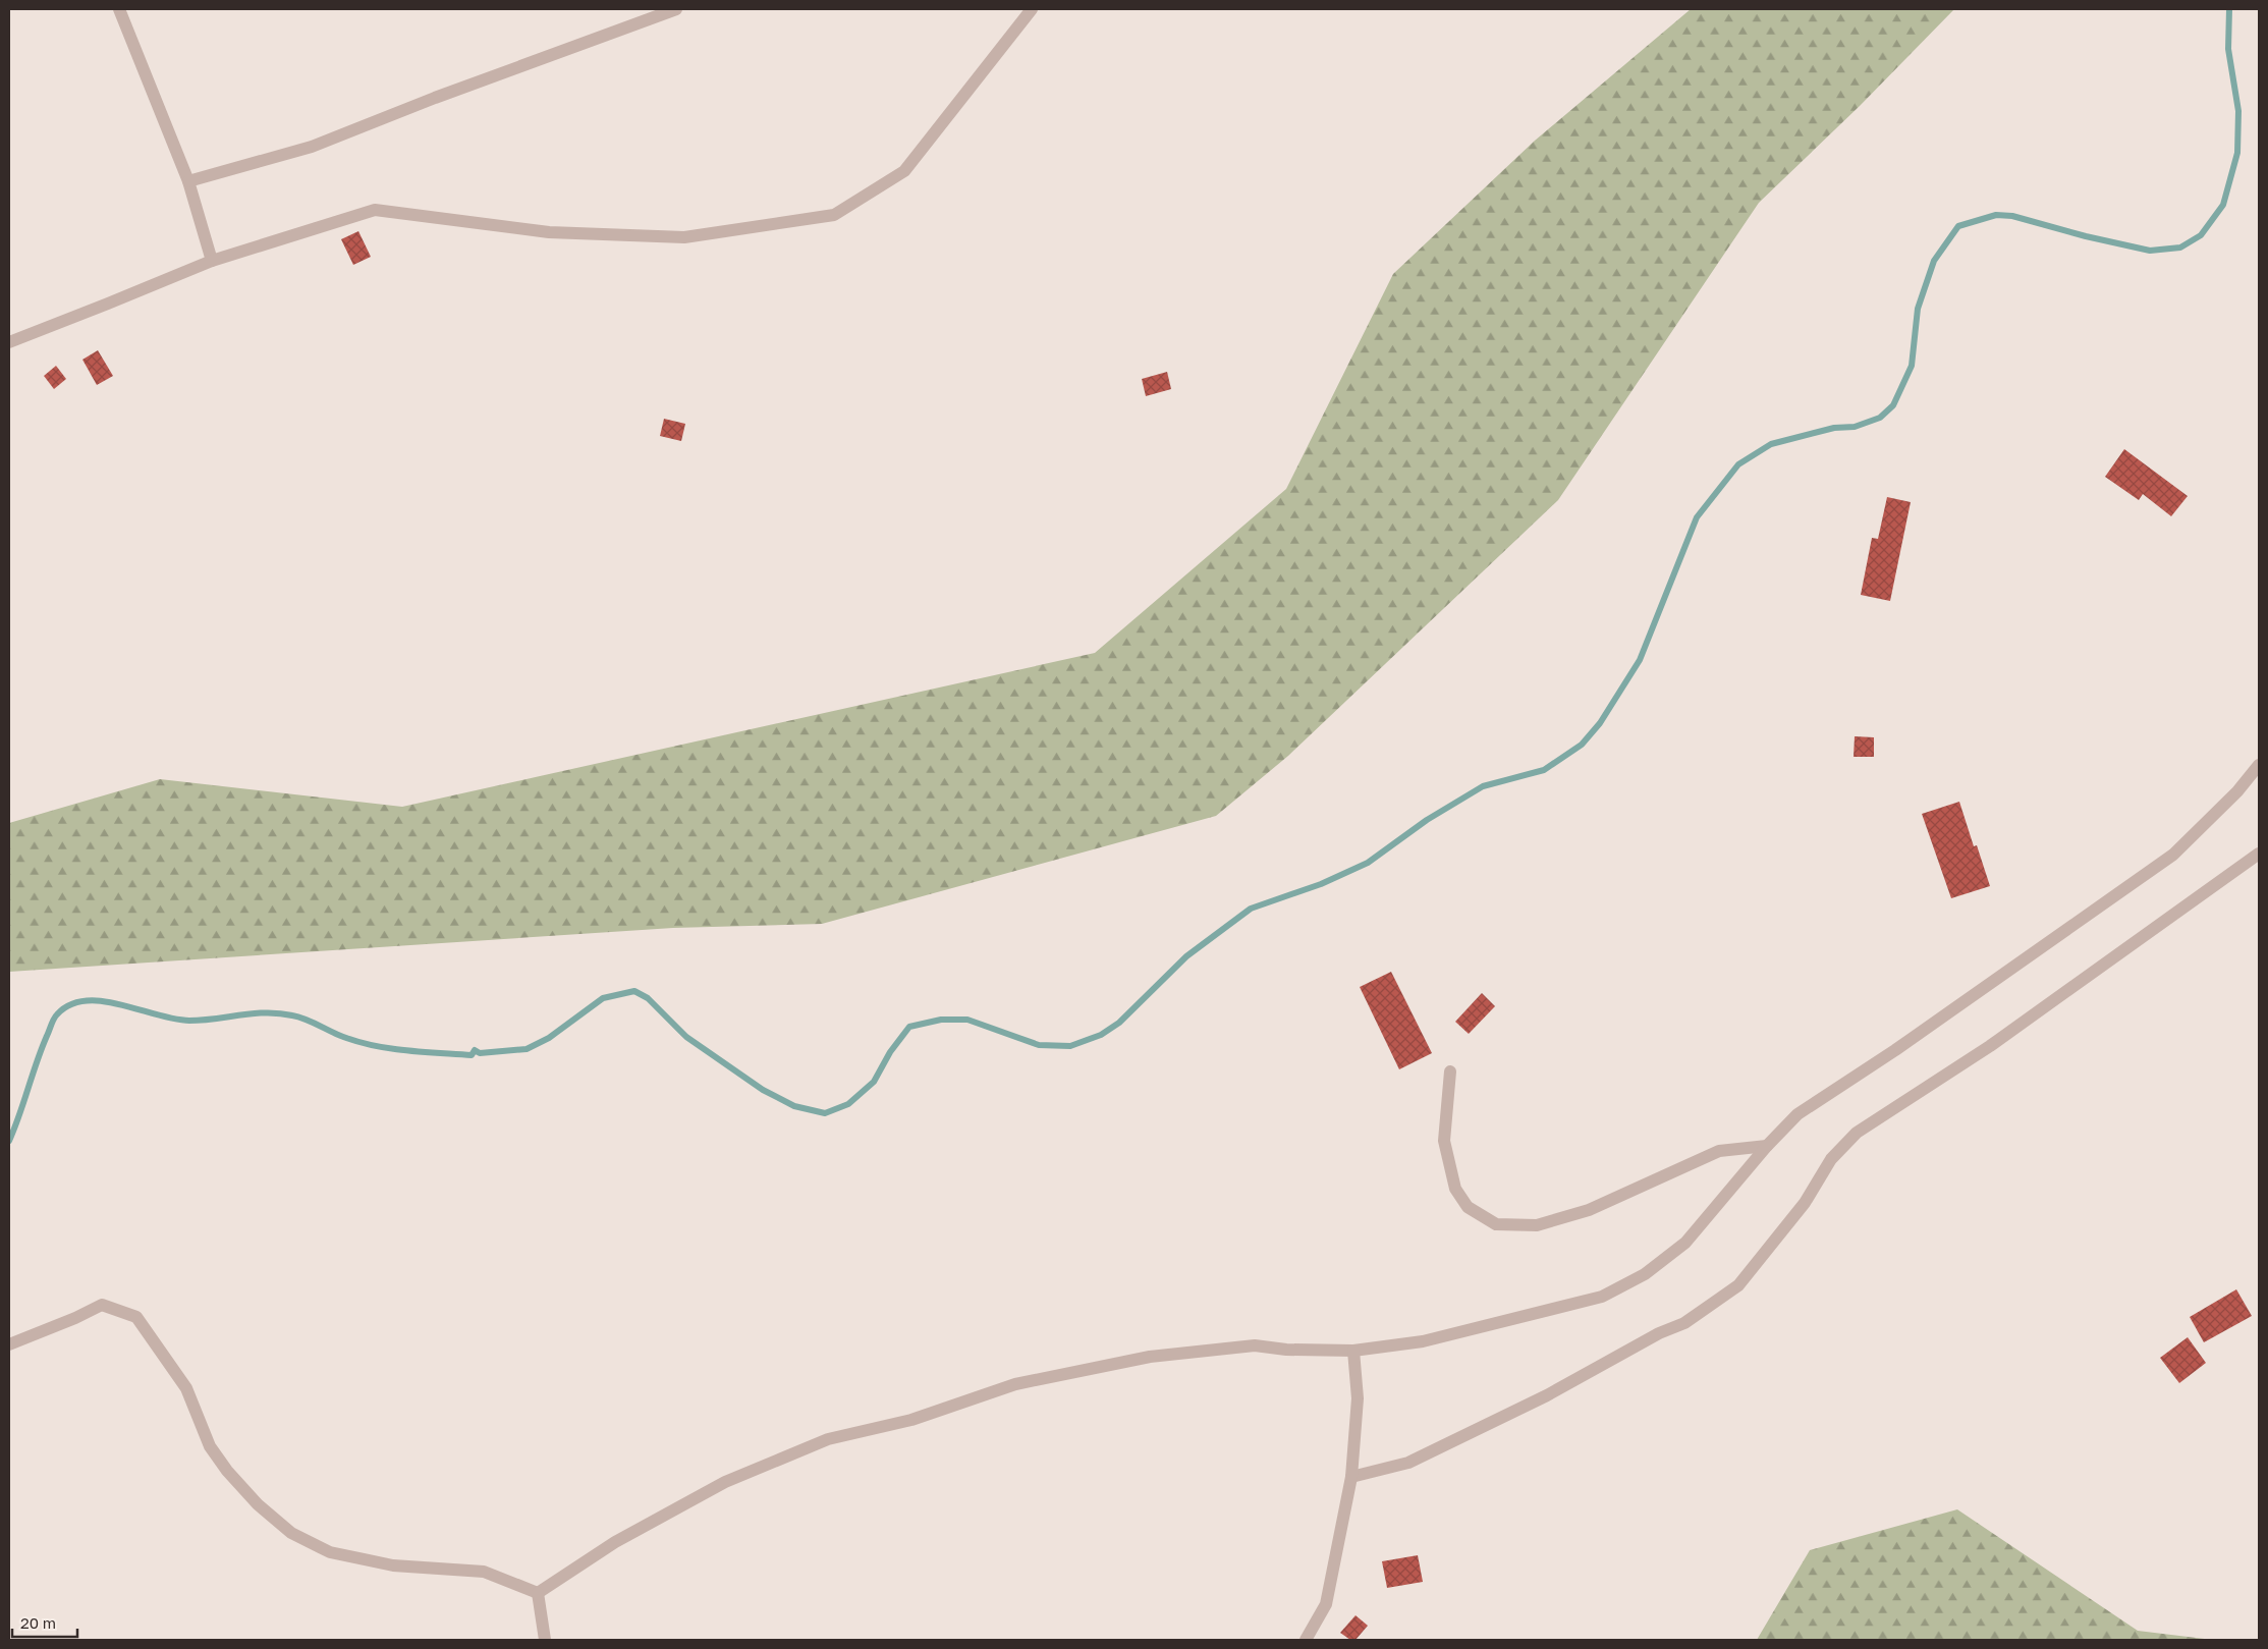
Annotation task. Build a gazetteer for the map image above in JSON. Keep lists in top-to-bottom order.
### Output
{
  "scale_bar": "20 m"
}
